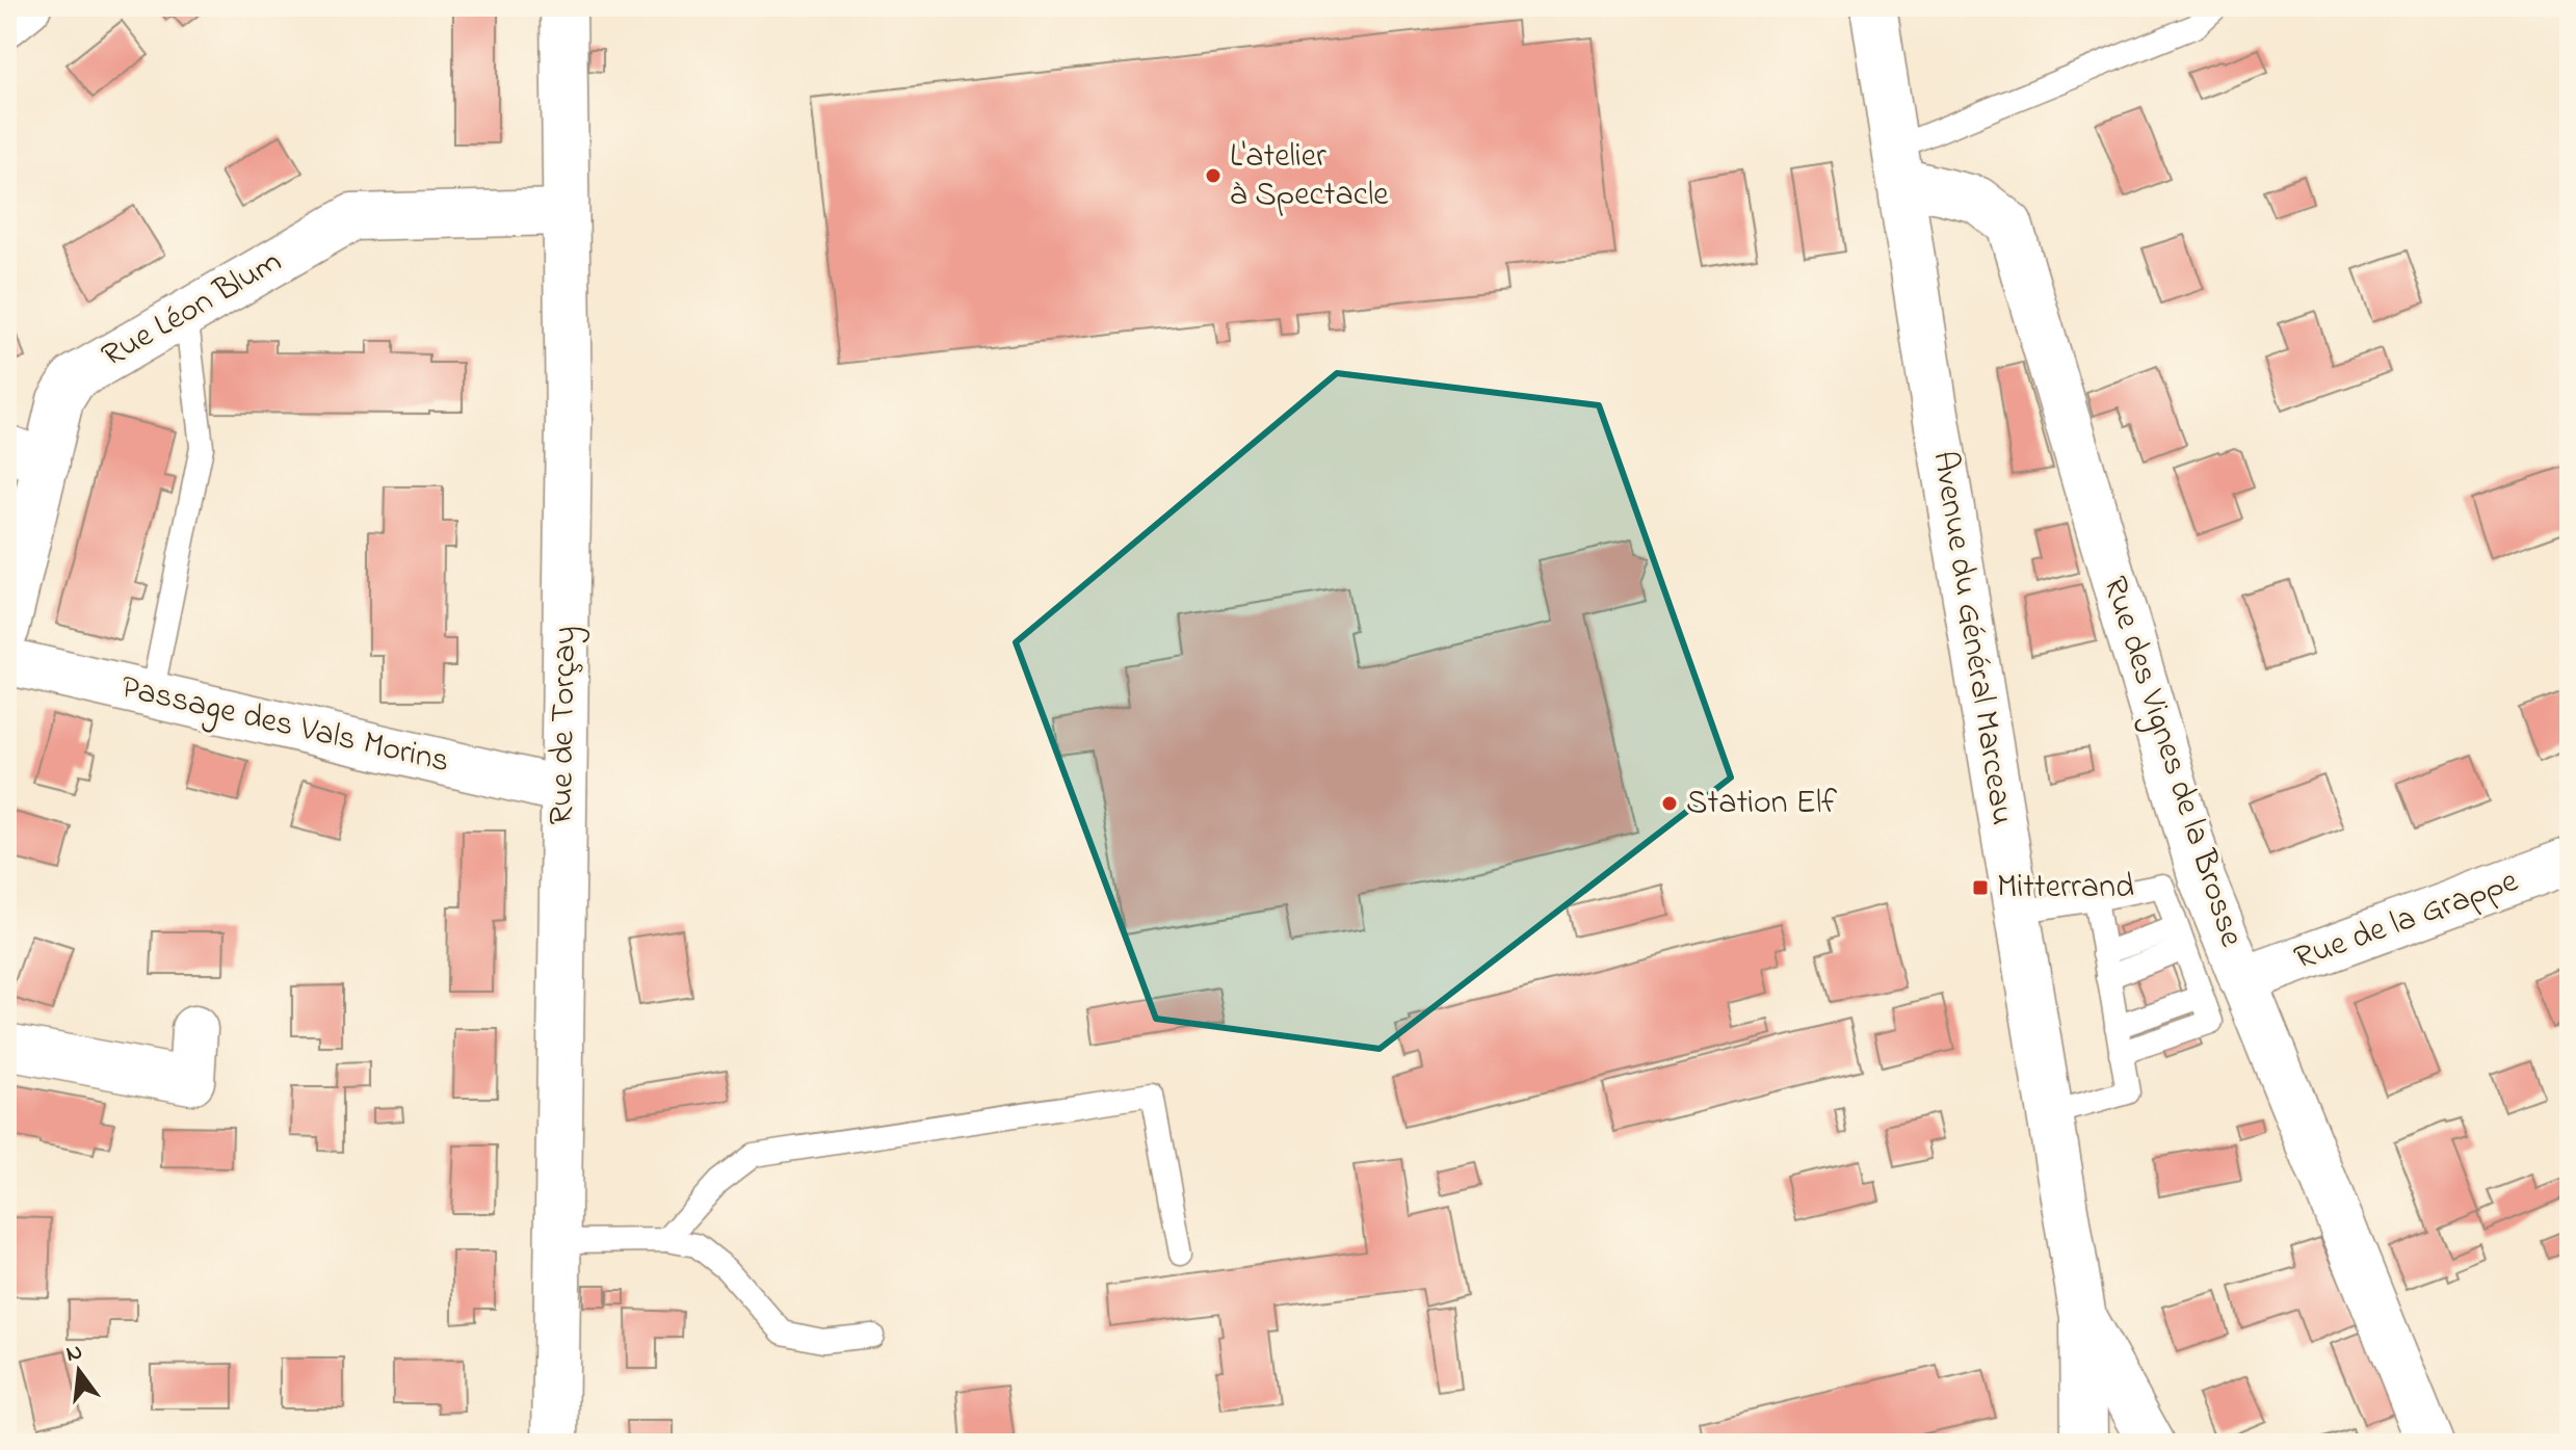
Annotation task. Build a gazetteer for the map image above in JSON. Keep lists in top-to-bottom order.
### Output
{
  "streets": {
    "street": [
      "Rue Léon Blum",
      "Avenue du Général Marceau",
      "Passage des Vals Morins",
      "Rue de Torçay",
      "Rue des Vignes de la Brosse",
      "Rue de la Grappe"
    ]
  },
  "crossings": [
    ["Rue Léon Blum", "Rue de Torçay"],
    ["Avenue du Général Marceau", "Rue des Vignes de la Brosse"],
    ["Passage des Vals Morins", "Rue de Torçay"],
    ["Rue des Vignes de la Brosse", "Rue de la Grappe"]
  ],
  "places": {
    "other": ["L'atelier à Spectacle", "Station Elf"],
    "transit": ["Mitterrand"]
  },
  "north": "top"
}
